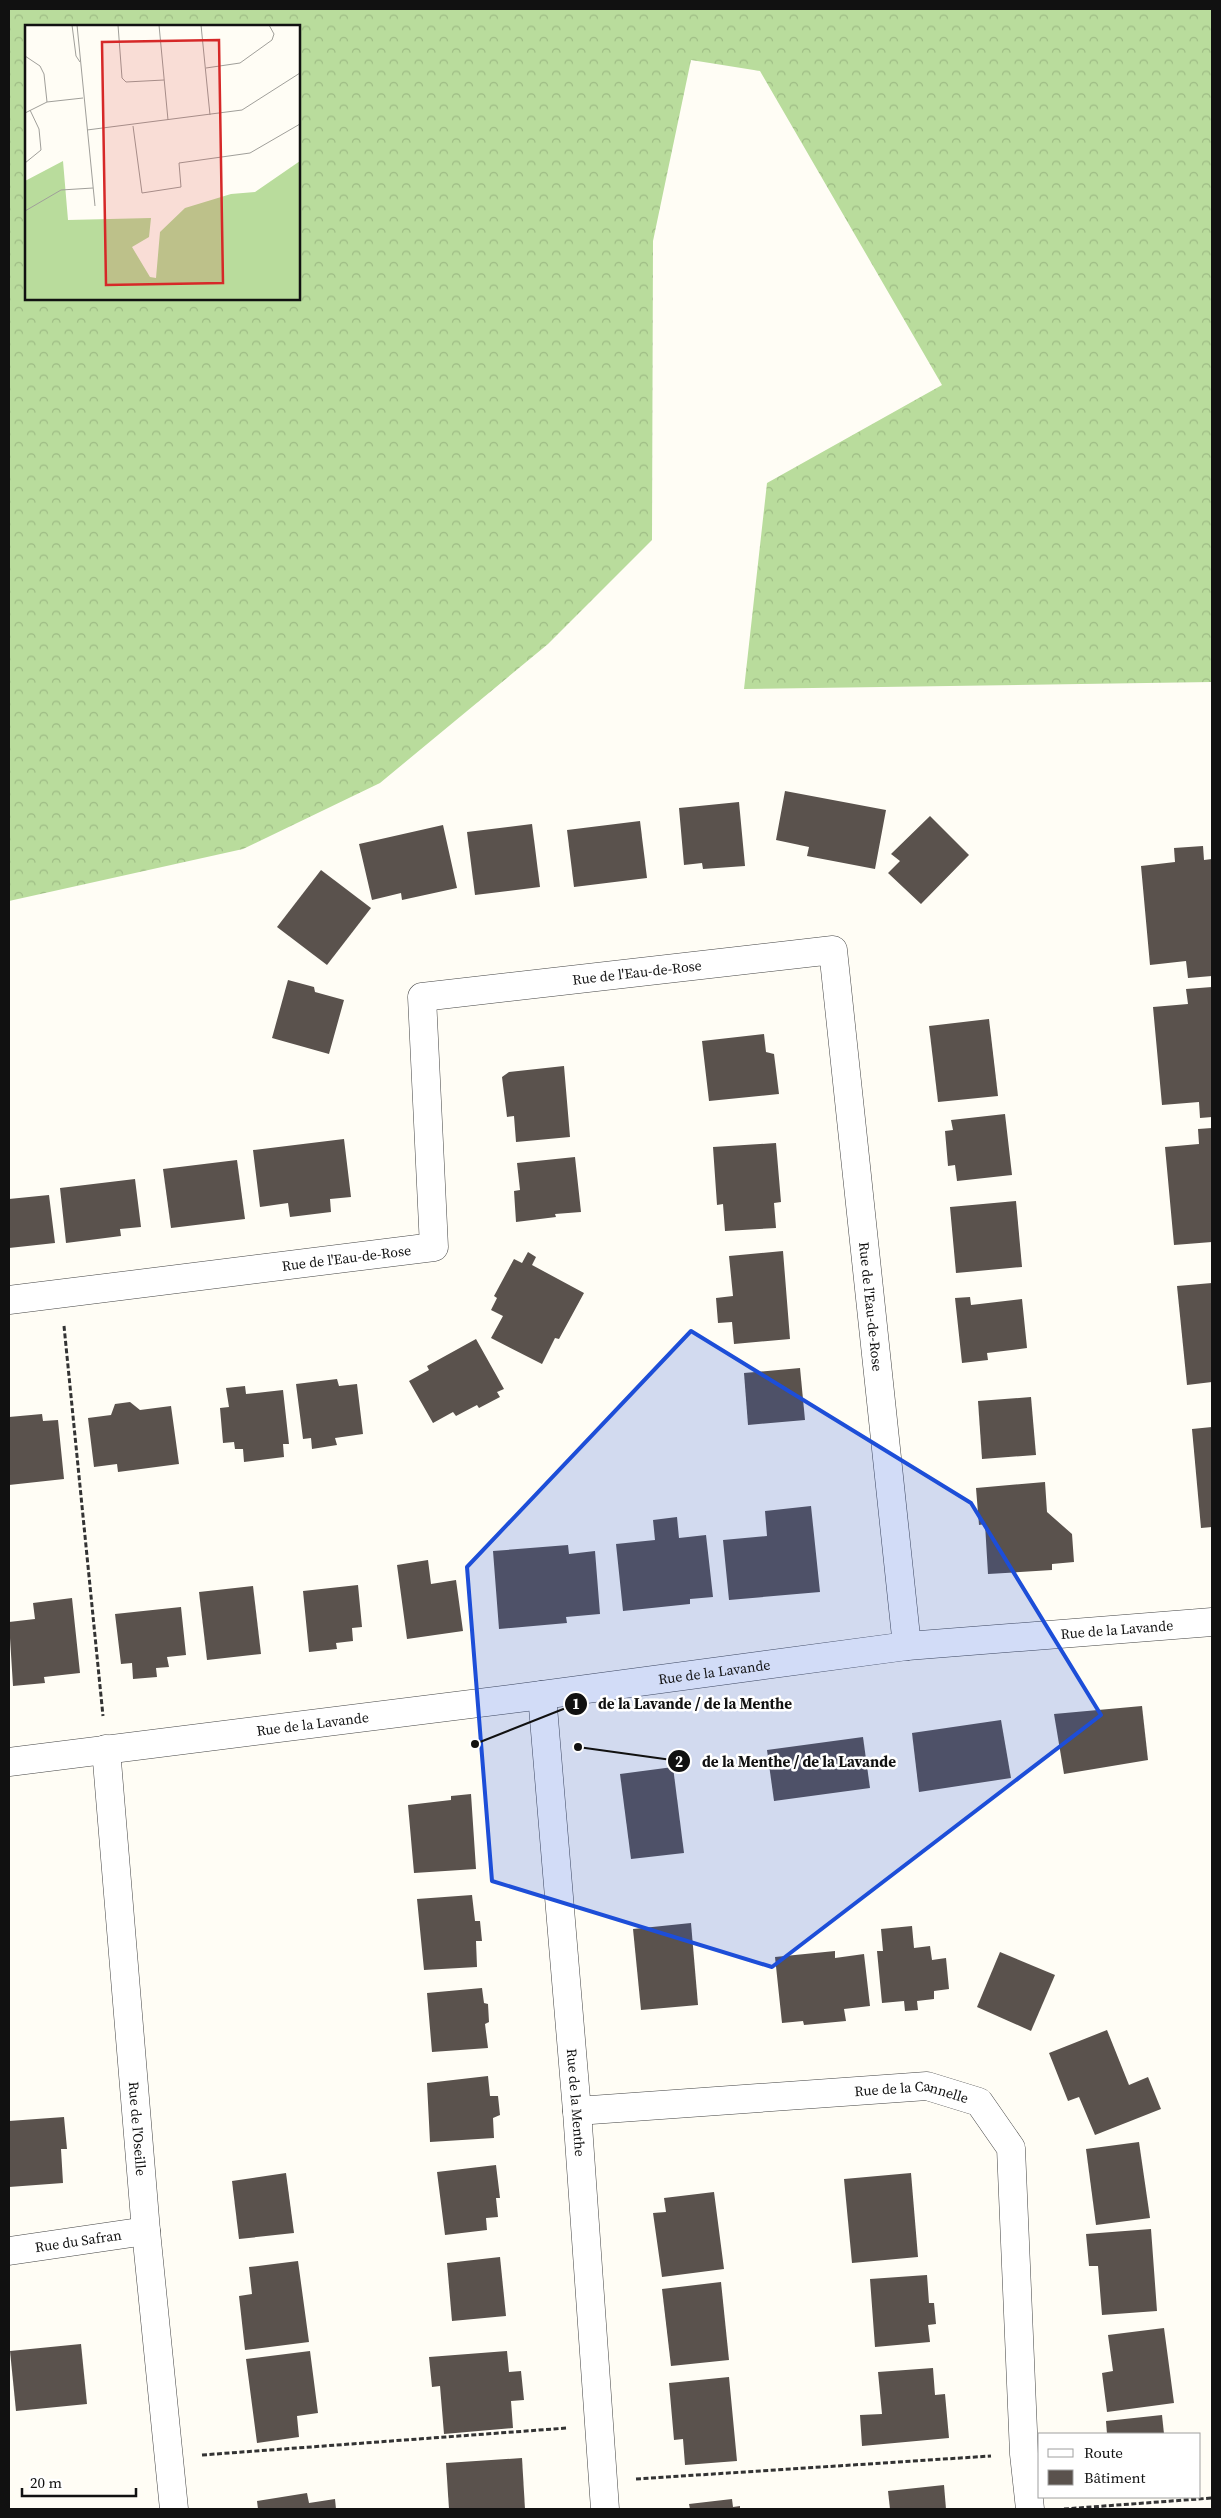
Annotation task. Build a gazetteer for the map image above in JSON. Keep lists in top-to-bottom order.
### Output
{
  "streets": {
    "street": [
      "Rue de l'Eau-de-Rose",
      "Rue de la Lavande",
      "Rue de la Cannelle",
      "Rue de la Menthe",
      "Rue de l'Oseille",
      "Rue du Safran"
    ]
  },
  "crossings": [
    ["Rue de l'Eau-de-Rose", "Rue de la Lavande"],
    ["Rue de la Lavande", "Rue de la Menthe"],
    ["Rue de la Lavande", "Rue de l'Oseille"],
    ["Rue de la Cannelle", "Rue de la Menthe"],
    ["Rue de l'Oseille", "Rue du Safran"]
  ],
  "places": ["de la Lavande / de la Menthe", "de la Menthe / de la Lavande"],
  "legend": ["Route", "Bâtiment"],
  "scale_bar": "20 m"
}
